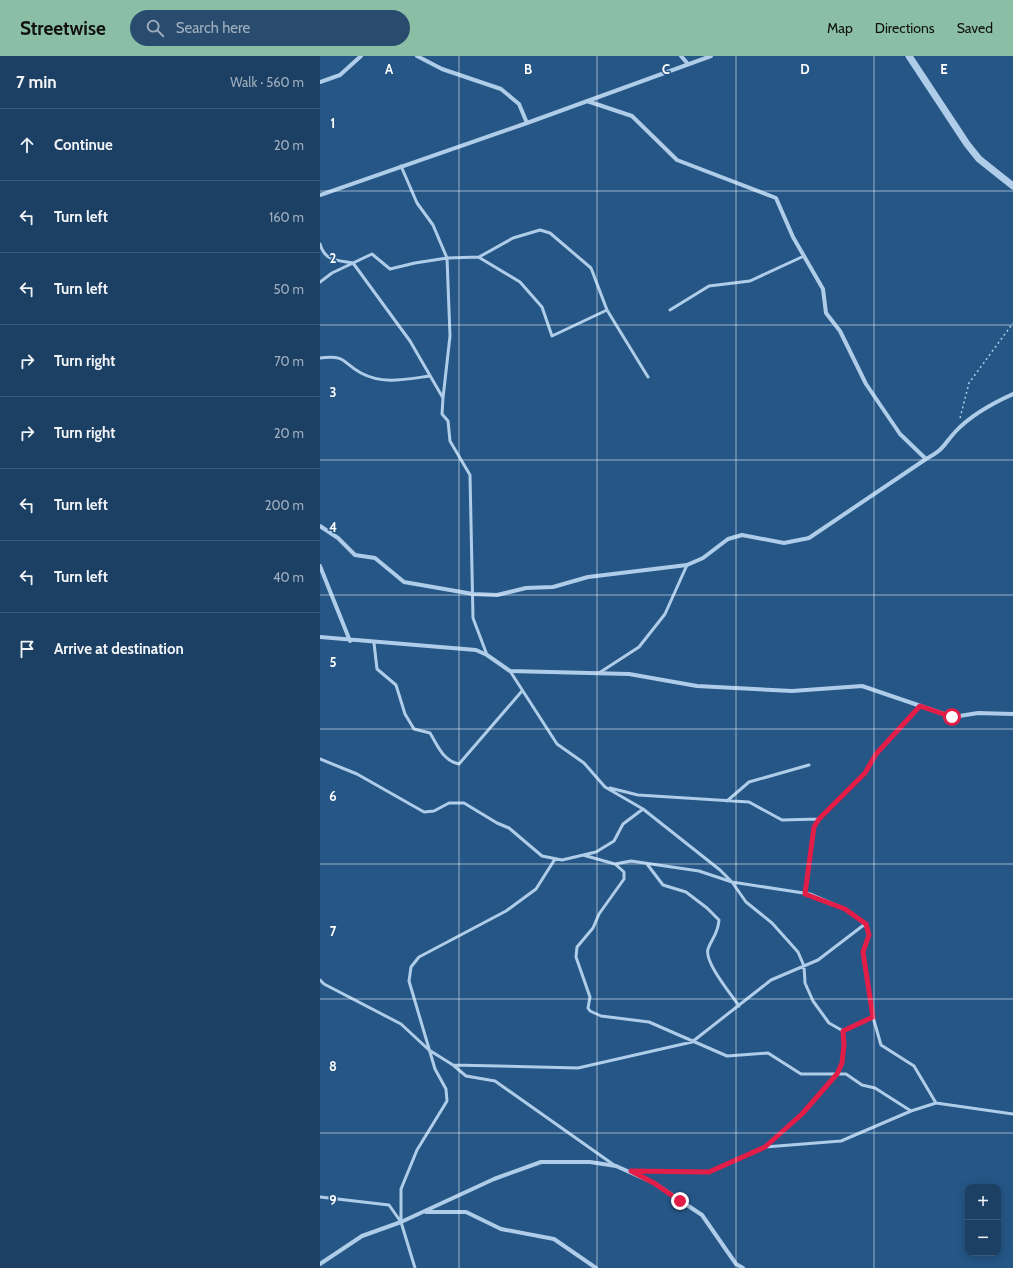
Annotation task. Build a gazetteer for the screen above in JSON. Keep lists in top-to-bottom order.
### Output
{
  "page": {
    "header": "Streetwise",
    "search": "Search here",
    "nav": ["Map", "Directions", "Saved"],
    "heading": ["7 min", "Walk · 560 m"],
    "list": [
      ["Continue", "20 m"],
      ["Turn left", "160 m"],
      ["Turn left", "50 m"],
      ["Turn right", "70 m"],
      ["Turn right", "20 m"],
      ["Turn left", "200 m"],
      ["Turn left", "40 m"],
      "Arrive at destination"
    ],
    "map_buttons": ["+", "−"]
  },
  "grid": {
    "columns": [
      "A",
      "B",
      "C",
      "D",
      "E"
    ],
    "rows": [
      "1",
      "2",
      "3",
      "4",
      "5",
      "6",
      "7",
      "8",
      "9"
    ]
  }
}
